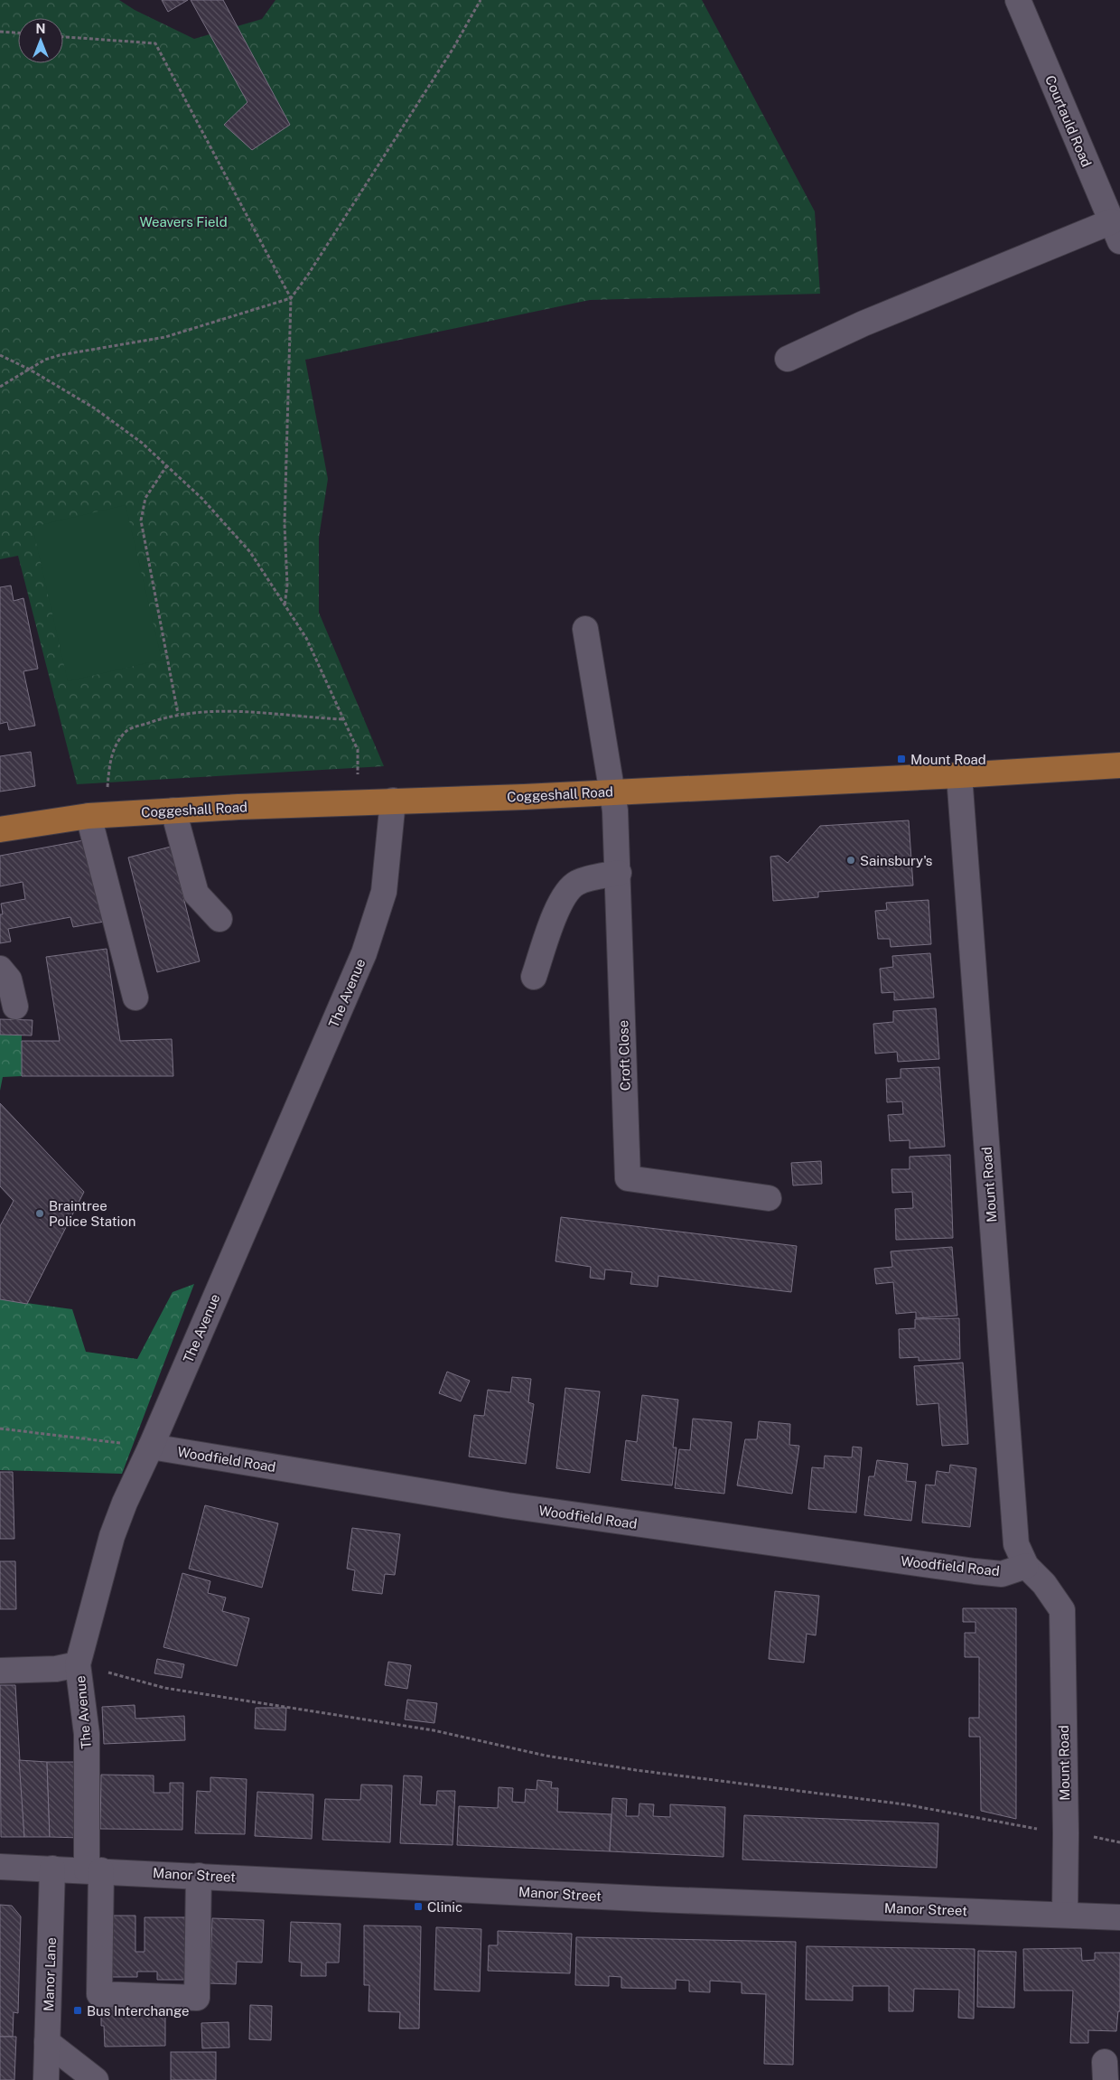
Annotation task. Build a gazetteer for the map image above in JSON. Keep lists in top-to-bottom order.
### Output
{
  "streets": {
    "main road": ["Coggeshall Road"],
    "street": [
      "Courtauld Road",
      "The Avenue",
      "Croft Close",
      "Mount Road",
      "Woodfield Road",
      "Manor Street",
      "Manor Lane"
    ]
  },
  "crossings": [
    ["Coggeshall Road", "The Avenue"],
    ["Coggeshall Road", "Croft Close"],
    ["Coggeshall Road", "Mount Road"],
    ["The Avenue", "Woodfield Road"],
    ["The Avenue", "Manor Street"],
    ["Mount Road", "Woodfield Road"],
    ["Mount Road", "Manor Street"],
    ["Manor Street", "Manor Lane"]
  ],
  "parks": ["Weavers Field"],
  "places": {
    "transit": ["Mount Road", "Clinic", "Bus Interchange"],
    "other": ["Sainsbury's", "Braintree Police Station"]
  },
  "north": "top"
}
